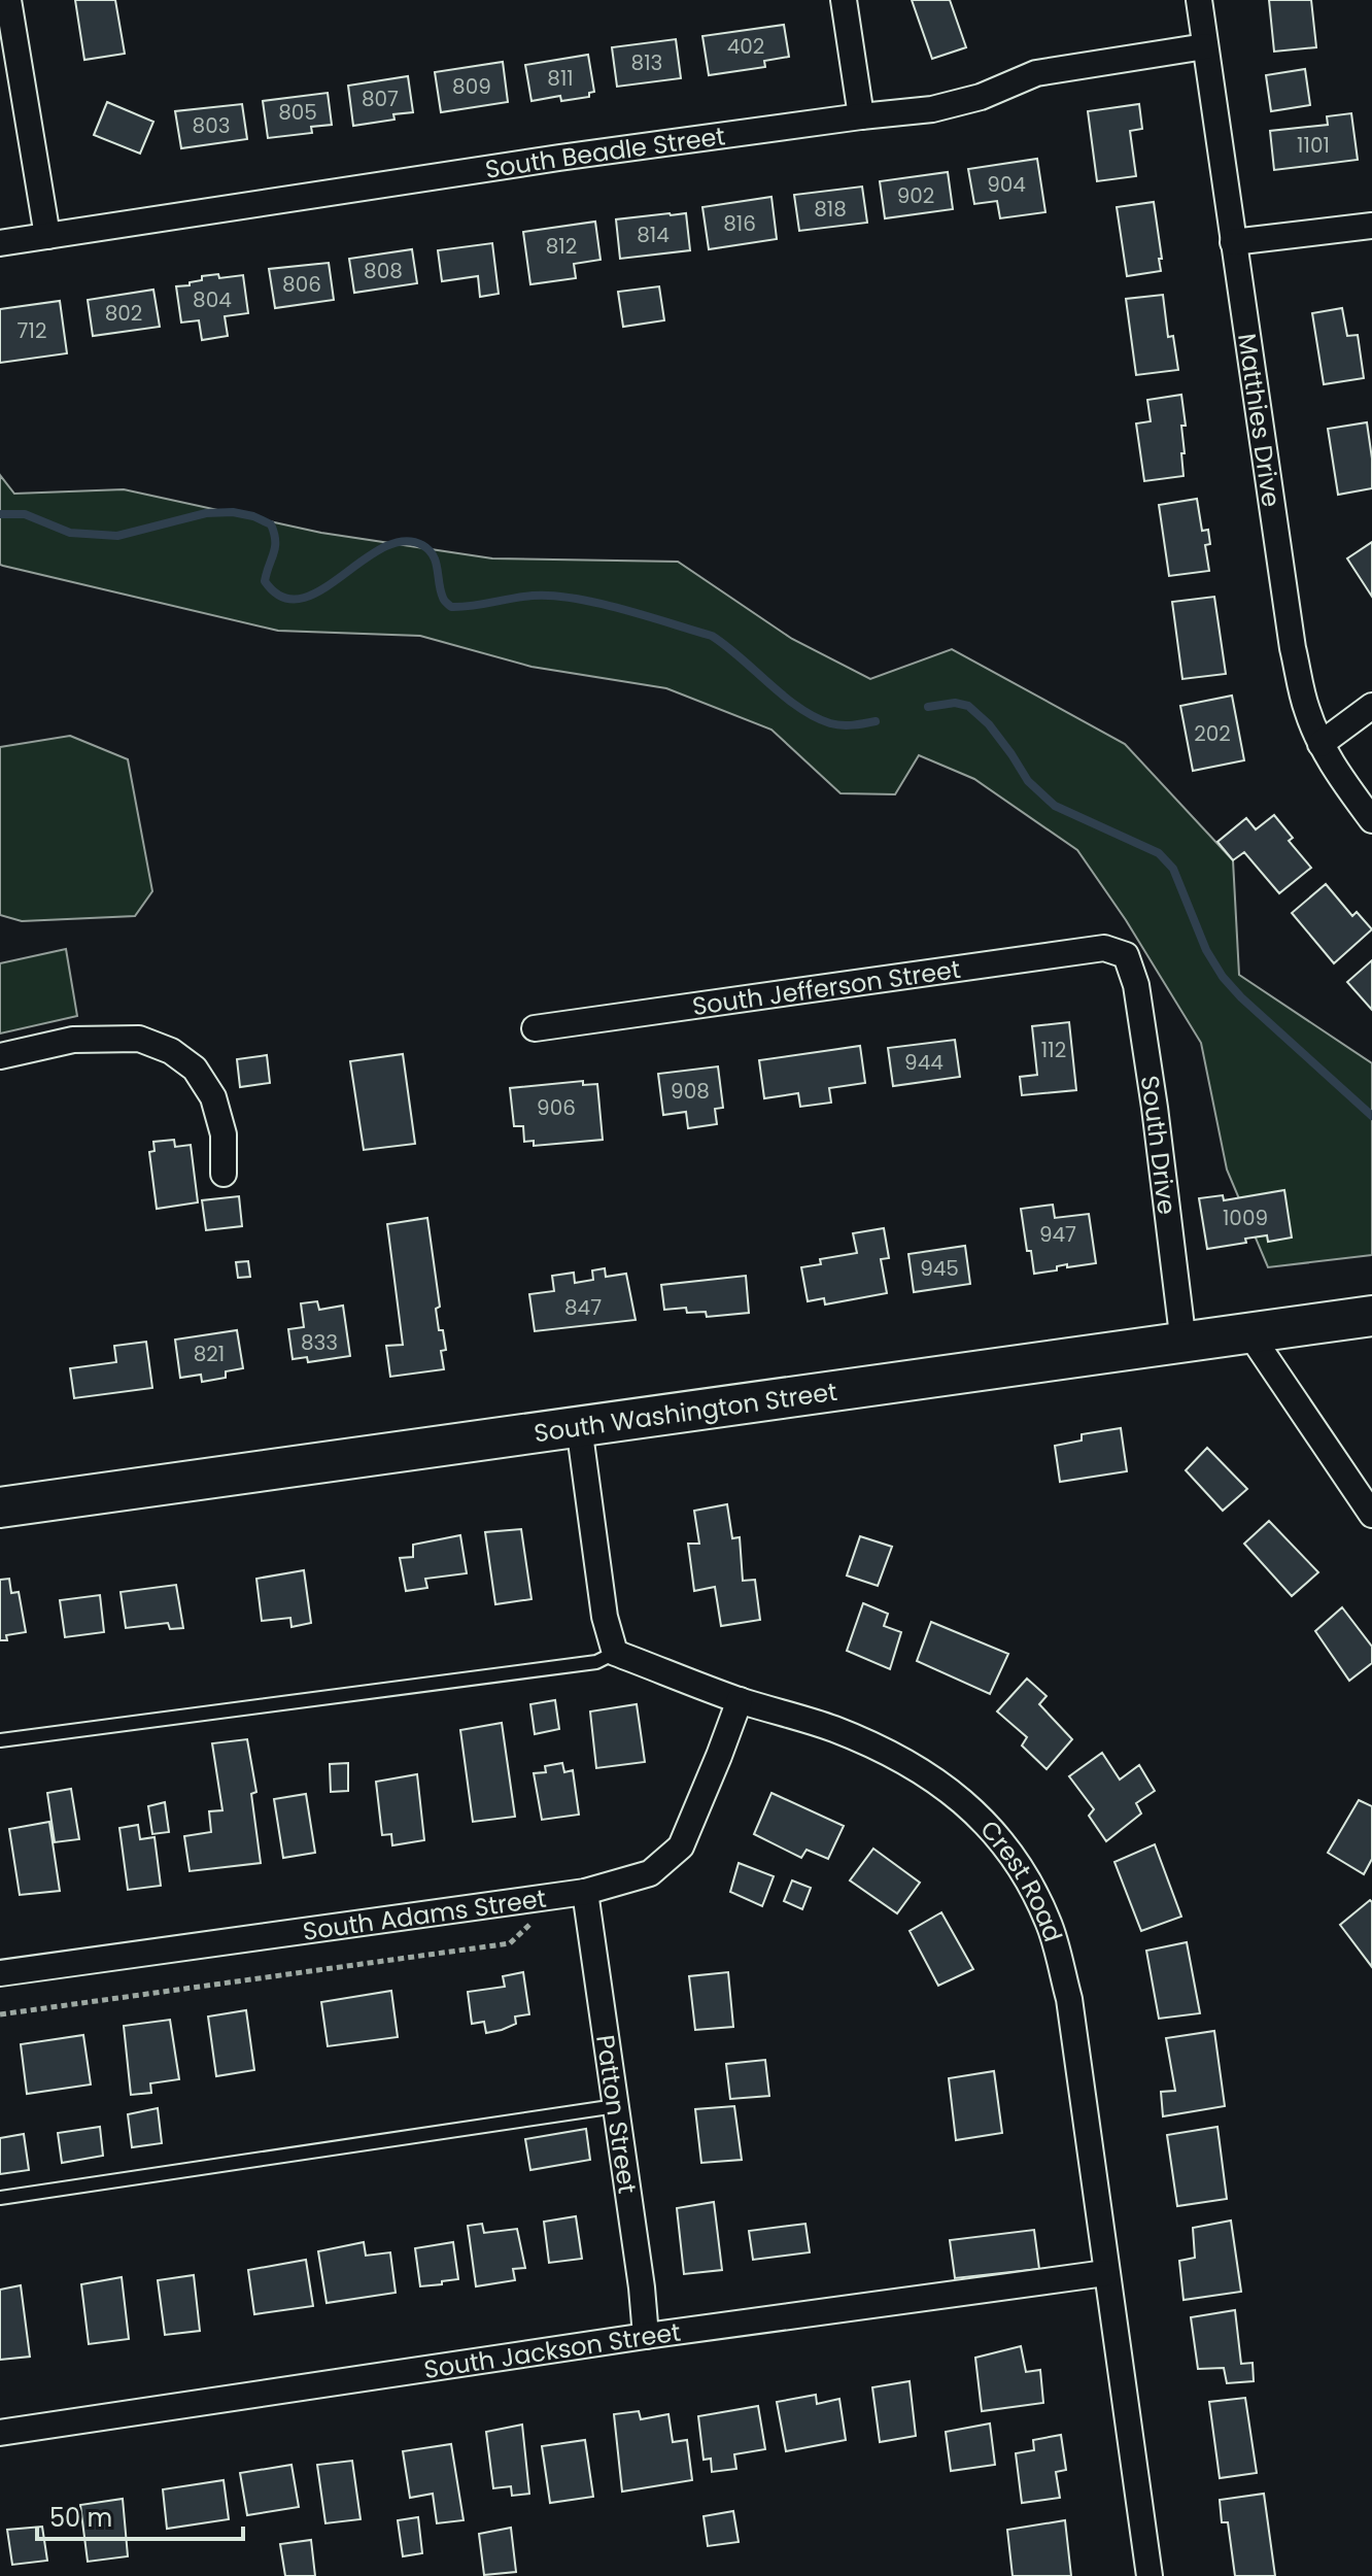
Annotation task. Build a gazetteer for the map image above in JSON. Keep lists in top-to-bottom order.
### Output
{
  "streets": {
    "main road": ["South Washington Street"],
    "street": [
      "South Beadle Street",
      "Matthies Drive",
      "South Jefferson Street",
      "South Drive",
      "Crest Road",
      "South Adams Street",
      "Patton Street",
      "South Jackson Street"
    ]
  },
  "crossings": [
    ["South Beadle Street", "Matthies Drive"],
    ["South Jefferson Street", "South Drive"],
    ["South Drive", "South Washington Street"],
    ["Crest Road", "South Adams Street"],
    ["Crest Road", "South Jackson Street"],
    ["South Adams Street", "Patton Street"],
    ["Patton Street", "South Jackson Street"]
  ],
  "house_numbers": [
    "402",
    "813",
    "811",
    "809",
    "807",
    "805",
    "803",
    "1101",
    "904",
    "902",
    "818",
    "816",
    "814",
    "812",
    "808",
    "806",
    "804",
    "802",
    "712",
    "202",
    "112",
    "944",
    "908",
    "906",
    "1009",
    "947",
    "945",
    "847",
    "833",
    "821"
  ],
  "scale_bar": "50 m"
}
